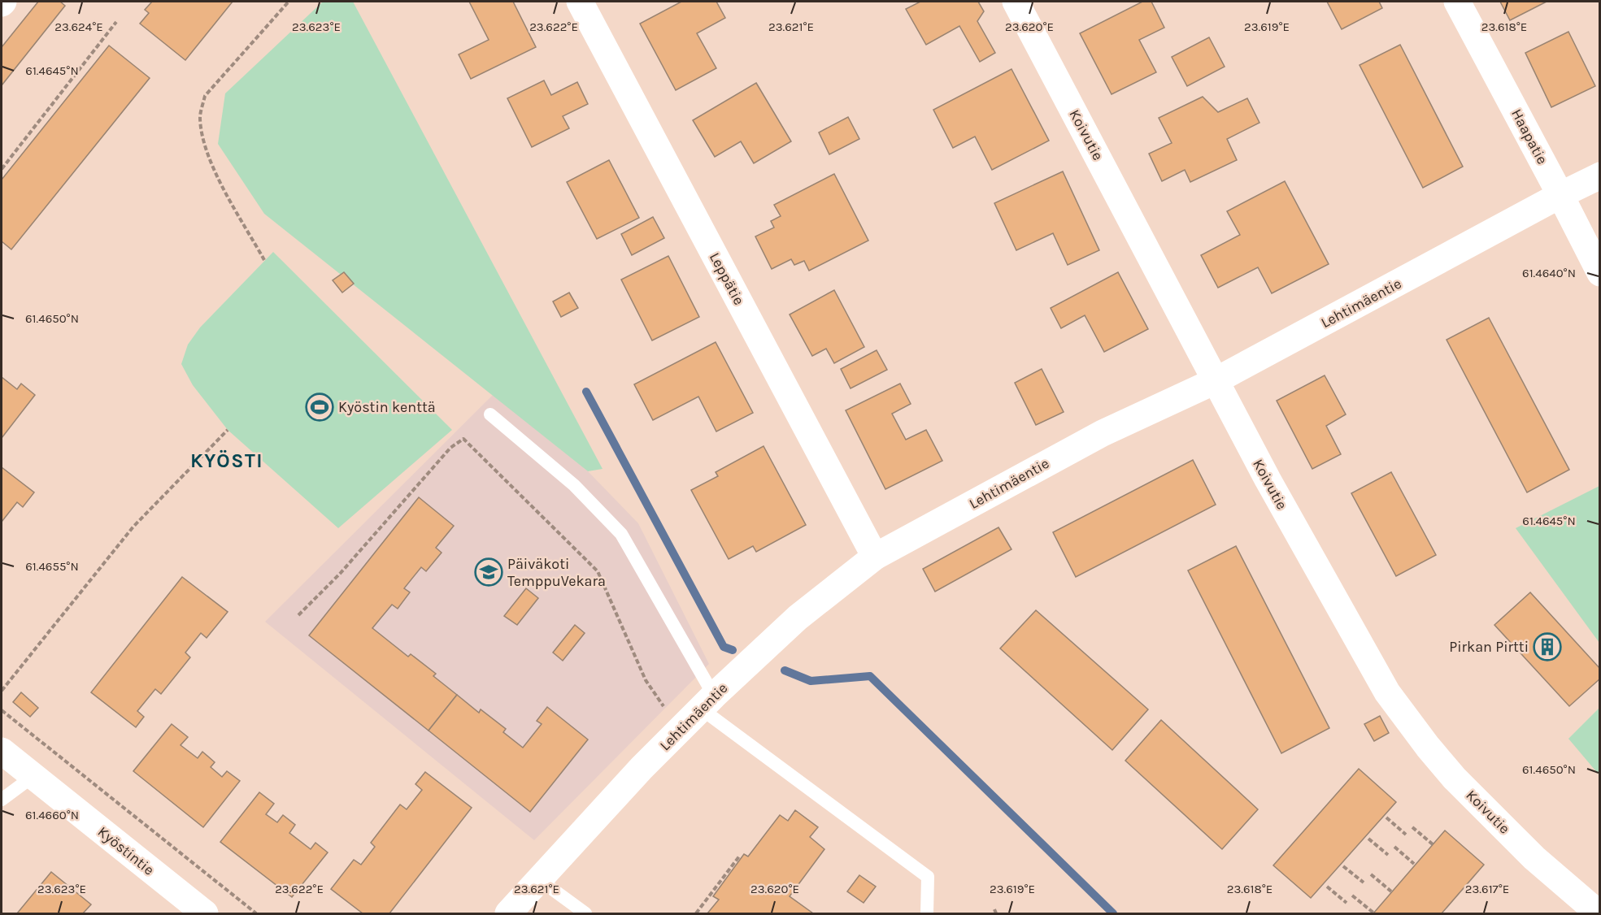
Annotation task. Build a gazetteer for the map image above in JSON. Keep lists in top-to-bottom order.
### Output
{
  "streets": {
    "street": [
      "Koivutie",
      "Haapatie",
      "Leppätie",
      "Lehtimäentie",
      "Kyöstintie"
    ]
  },
  "crossings": [
    ["Koivutie", "Lehtimäentie"],
    ["Haapatie", "Lehtimäentie"],
    ["Leppätie", "Lehtimäentie"]
  ],
  "districts": ["KYÖSTI"],
  "places": {
    "sports": ["Kyöstin kenttä"],
    "school or university": ["Päiväkoti TemppuVekara"],
    "building": ["Pirkan Pirtti"]
  },
  "coordinates": [
    "23.624°E",
    "23.623°E",
    "23.622°E",
    "23.621°E",
    "23.620°E",
    "23.619°E",
    "23.618°E",
    "61.4645°N",
    "61.4640°N",
    "61.4650°N",
    "61.4655°N",
    "61.4660°N",
    "23.617°E"
  ]
}
